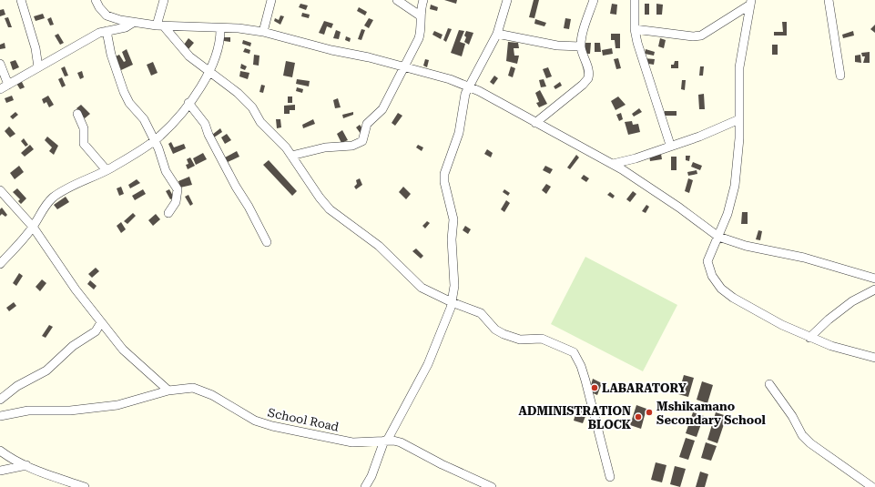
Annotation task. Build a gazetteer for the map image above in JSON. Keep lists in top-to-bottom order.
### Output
{
  "streets": {
    "street": ["School Road"]
  },
  "places": ["LABARATORY", "Mshikamano Secondary School", "ADMINISTRATION BLOCK"]
}
